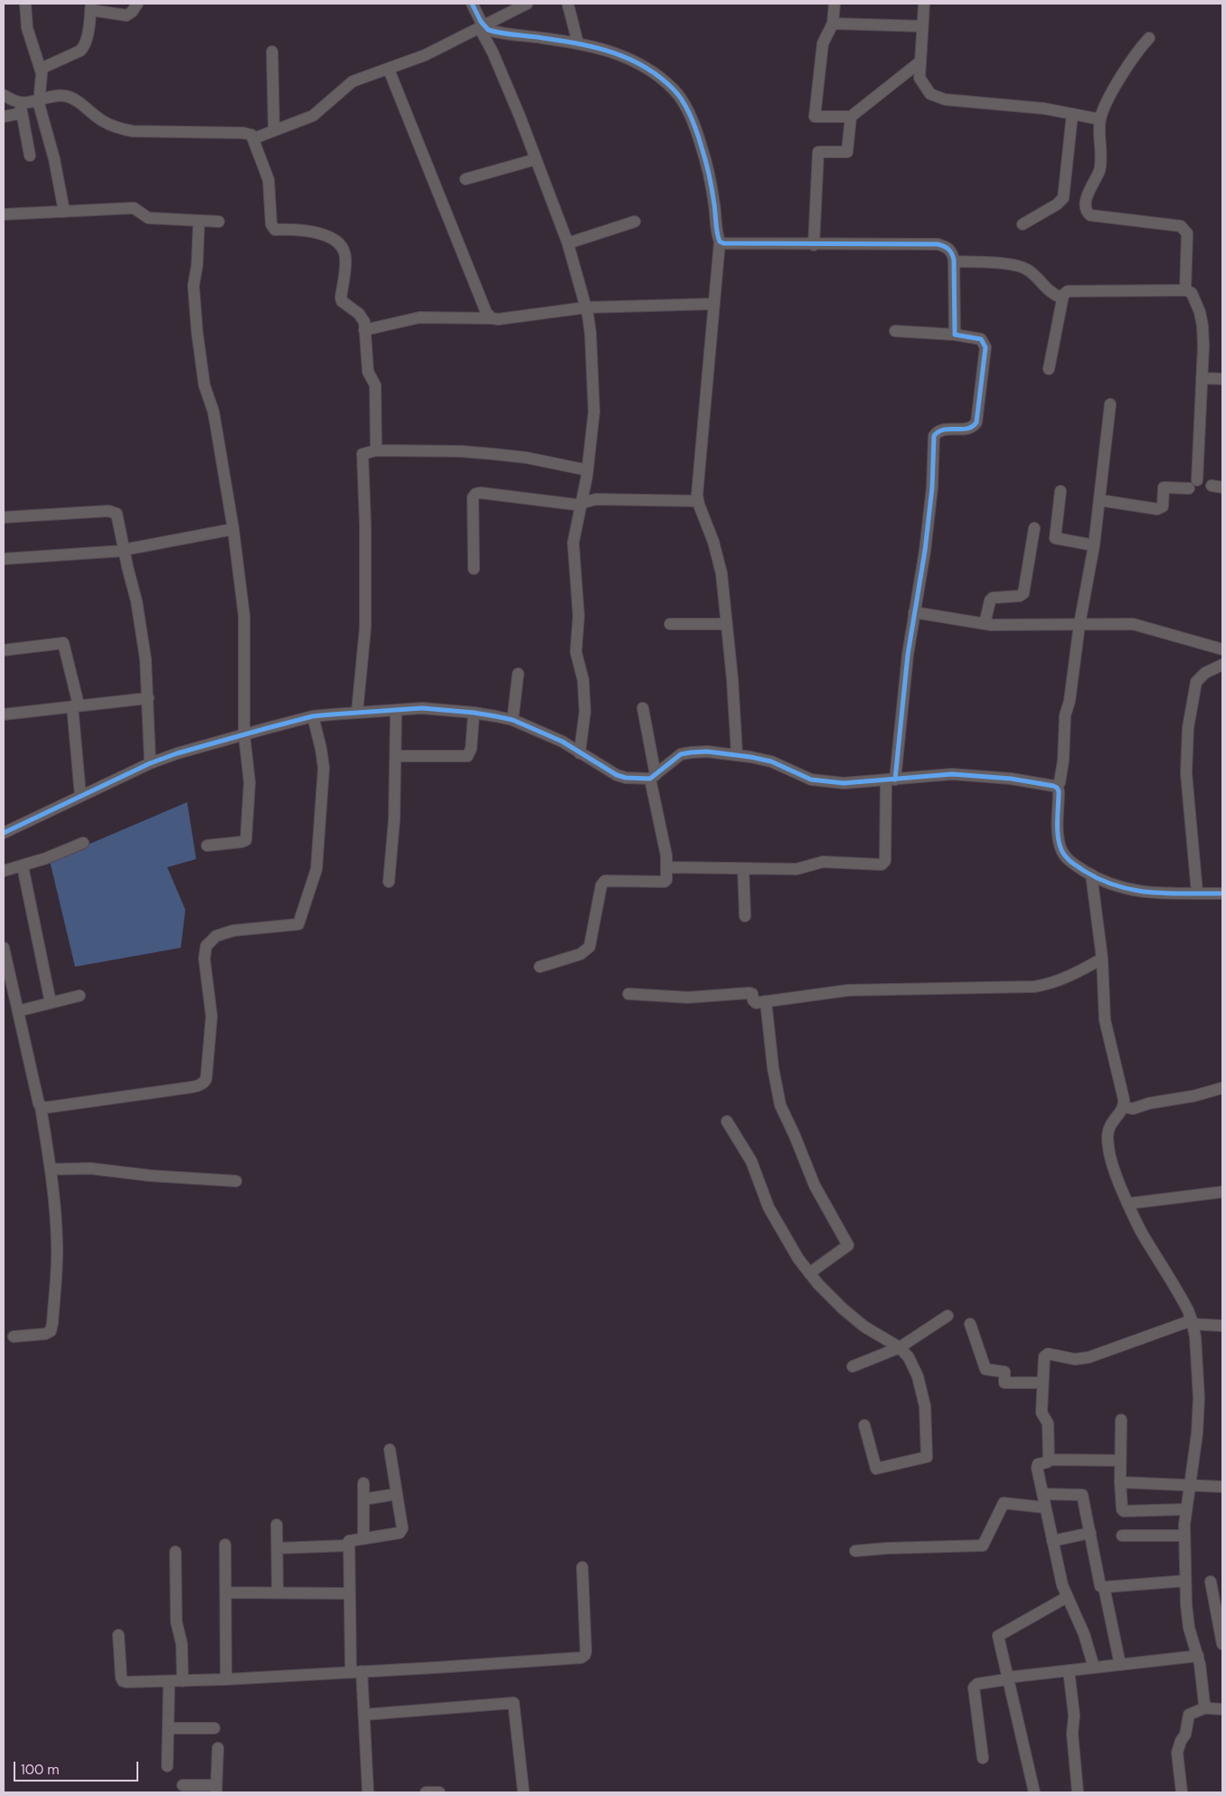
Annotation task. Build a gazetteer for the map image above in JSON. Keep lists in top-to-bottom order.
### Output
{
  "scale_bar": "100 m"
}
